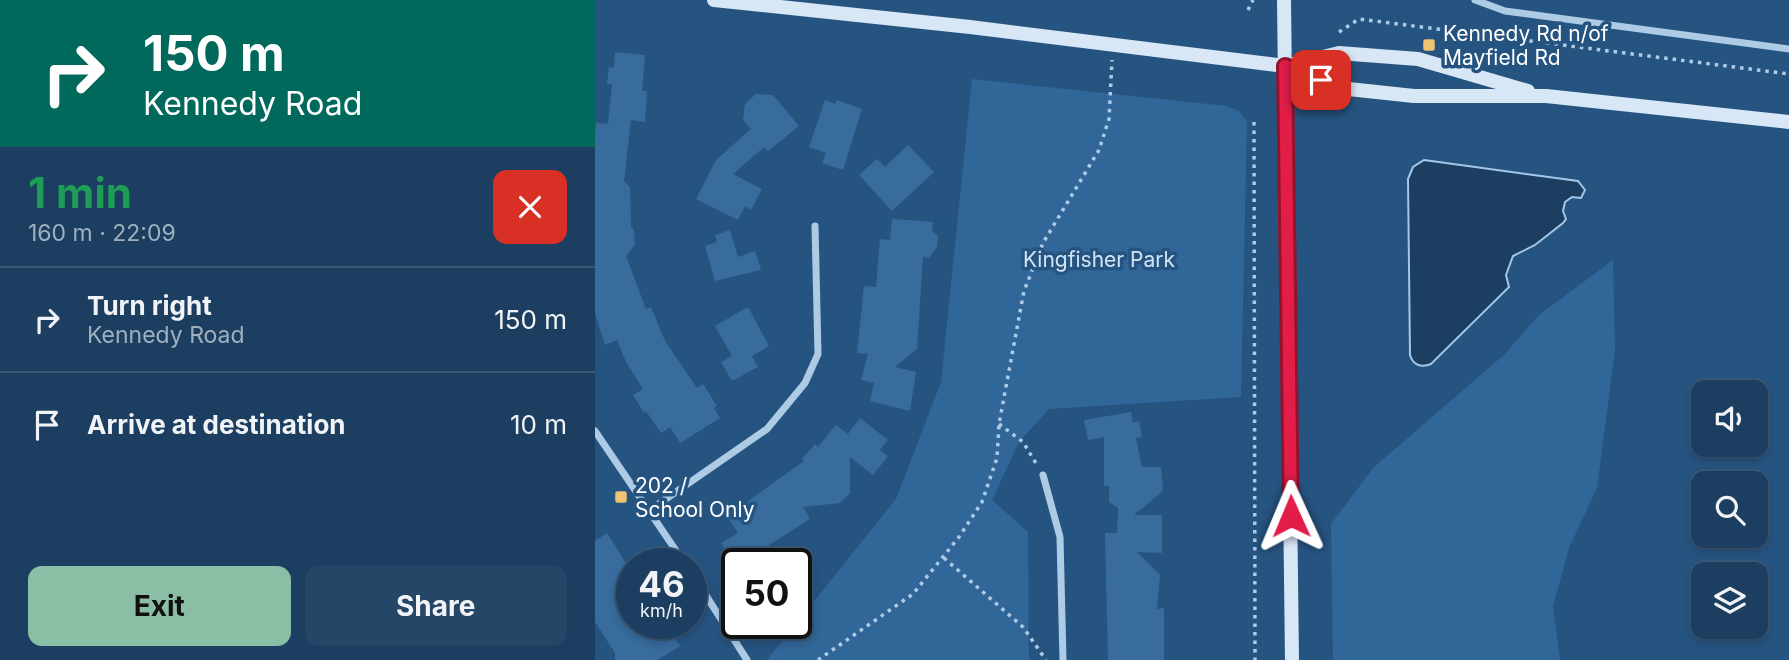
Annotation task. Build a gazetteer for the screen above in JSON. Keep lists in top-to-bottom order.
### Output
{
  "parks": ["Kingfisher Park"],
  "places": {
    "transit": ["Kennedy Rd n/of Mayfield Rd", "202 / School Only"]
  },
  "page": {
    "turn": ["150 m", "Kennedy Road"],
    "heading": ["1 min", "160 m · 22:09"],
    "list": [
      {
        "name": "Turn right",
        "note": "Kennedy Road",
        "value": "150 m"
      },
      {
        "name": "Arrive at destination",
        "value": "10 m"
      }
    ],
    "speed": "46 km/h",
    "limit": "50",
    "buttons": ["Exit", "Share"]
  }
}
